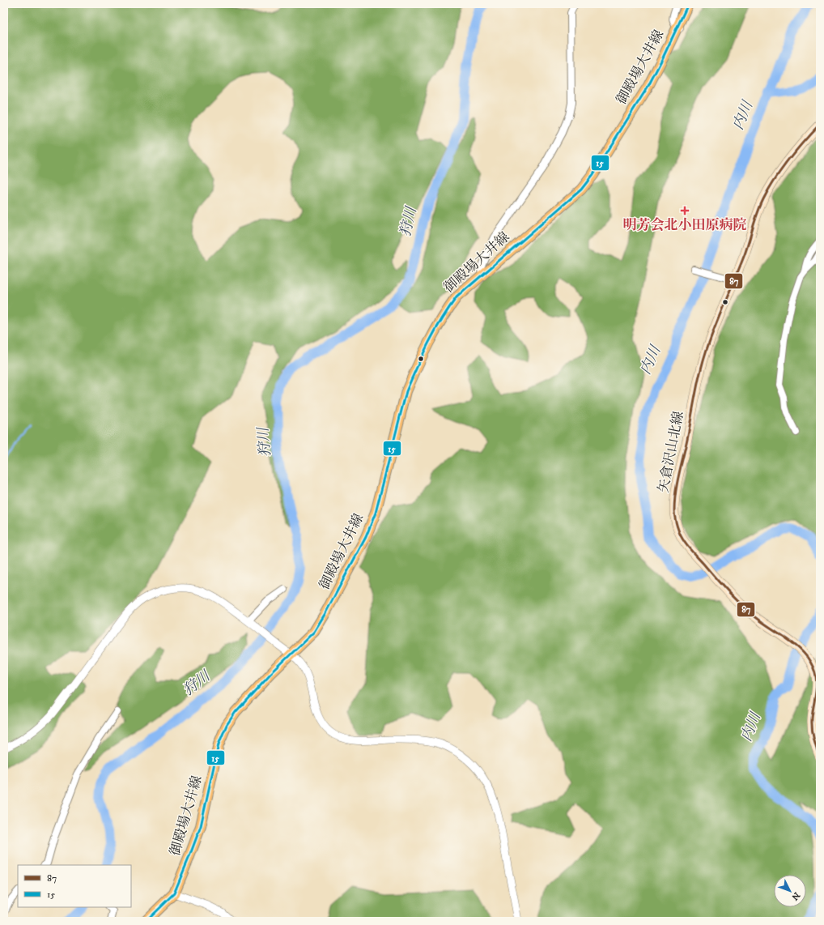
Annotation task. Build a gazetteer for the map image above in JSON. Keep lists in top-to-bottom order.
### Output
{
  "streets": {
    "main road": ["御殿場大井線", "矢倉沢山北線"]
  },
  "water": ["内川", "狩川"],
  "places": {
    "health": ["明芳会北小田原病院"]
  },
  "lines": ["transit line 15", "transit line 87"],
  "legend": ["87", "15"],
  "north": "bottom right"
}
